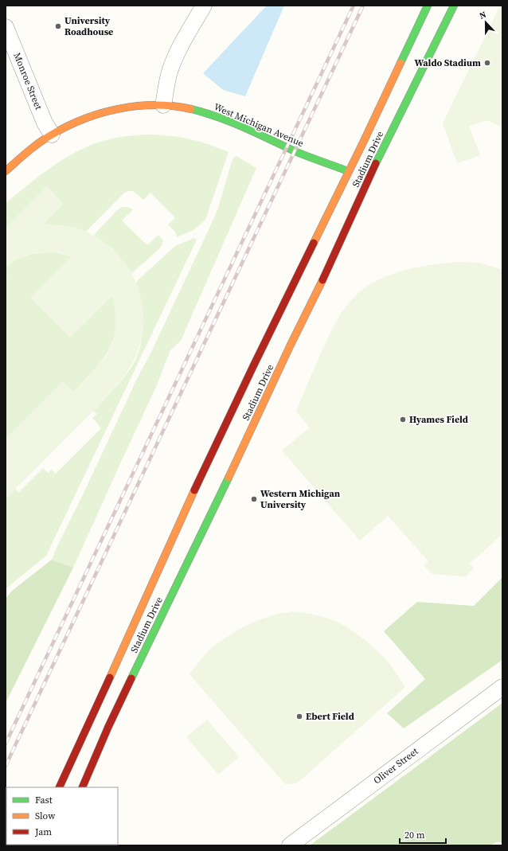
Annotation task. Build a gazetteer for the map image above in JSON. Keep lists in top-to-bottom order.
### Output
{
  "streets": {
    "main road": ["West Michigan Avenue", "Stadium Drive"],
    "street": ["Monroe Street", "Oliver Street"]
  },
  "crossings": [
    ["Monroe Street", "West Michigan Avenue"],
    ["West Michigan Avenue", "Stadium Drive"]
  ],
  "places": [
    "University Roadhouse",
    "Waldo Stadium",
    "Hyames Field",
    "Western Michigan University",
    "Ebert Field"
  ],
  "legend": ["Fast", "Slow", "Jam"],
  "scale_bar": "20 m",
  "north": "top"
}
